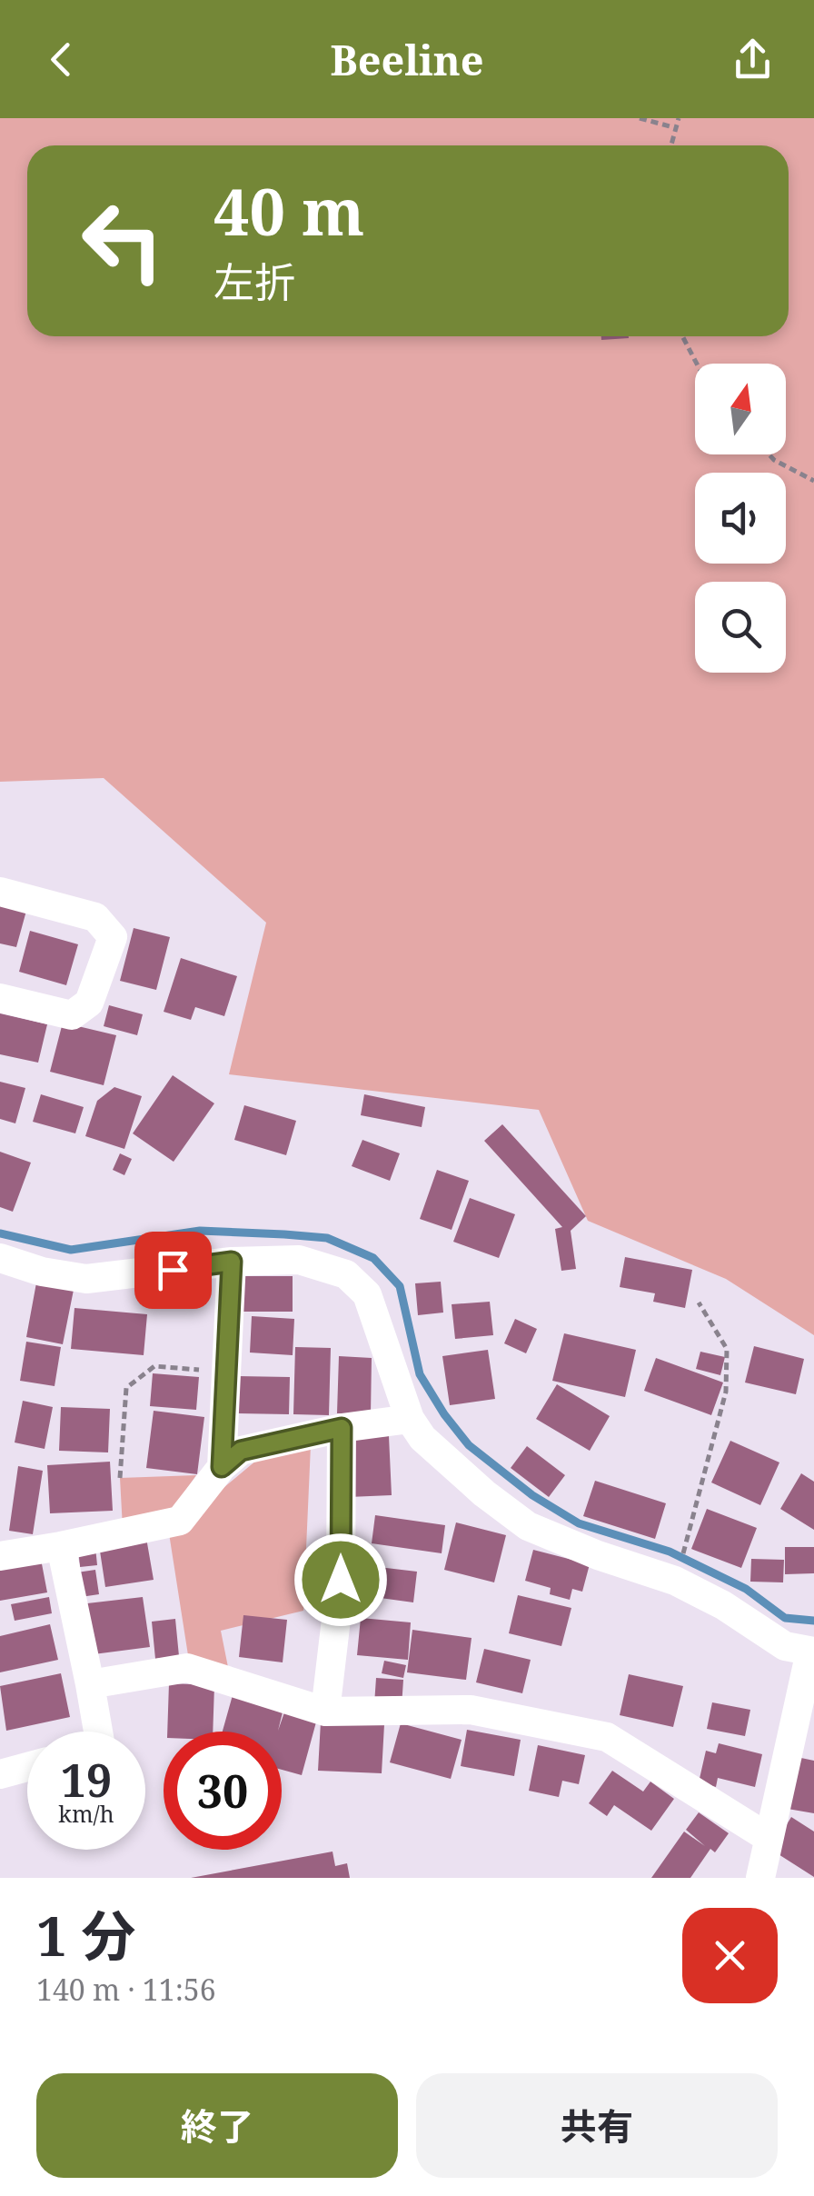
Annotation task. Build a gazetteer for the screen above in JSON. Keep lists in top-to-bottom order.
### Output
{
  "north": "top",
  "page": {
    "header": "Beeline",
    "turn": ["40 m", "左折"],
    "speed": "19 km/h",
    "limit": "30",
    "heading": ["1 分", "140 m · 11:56"],
    "buttons": ["終了", "共有"]
  }
}
